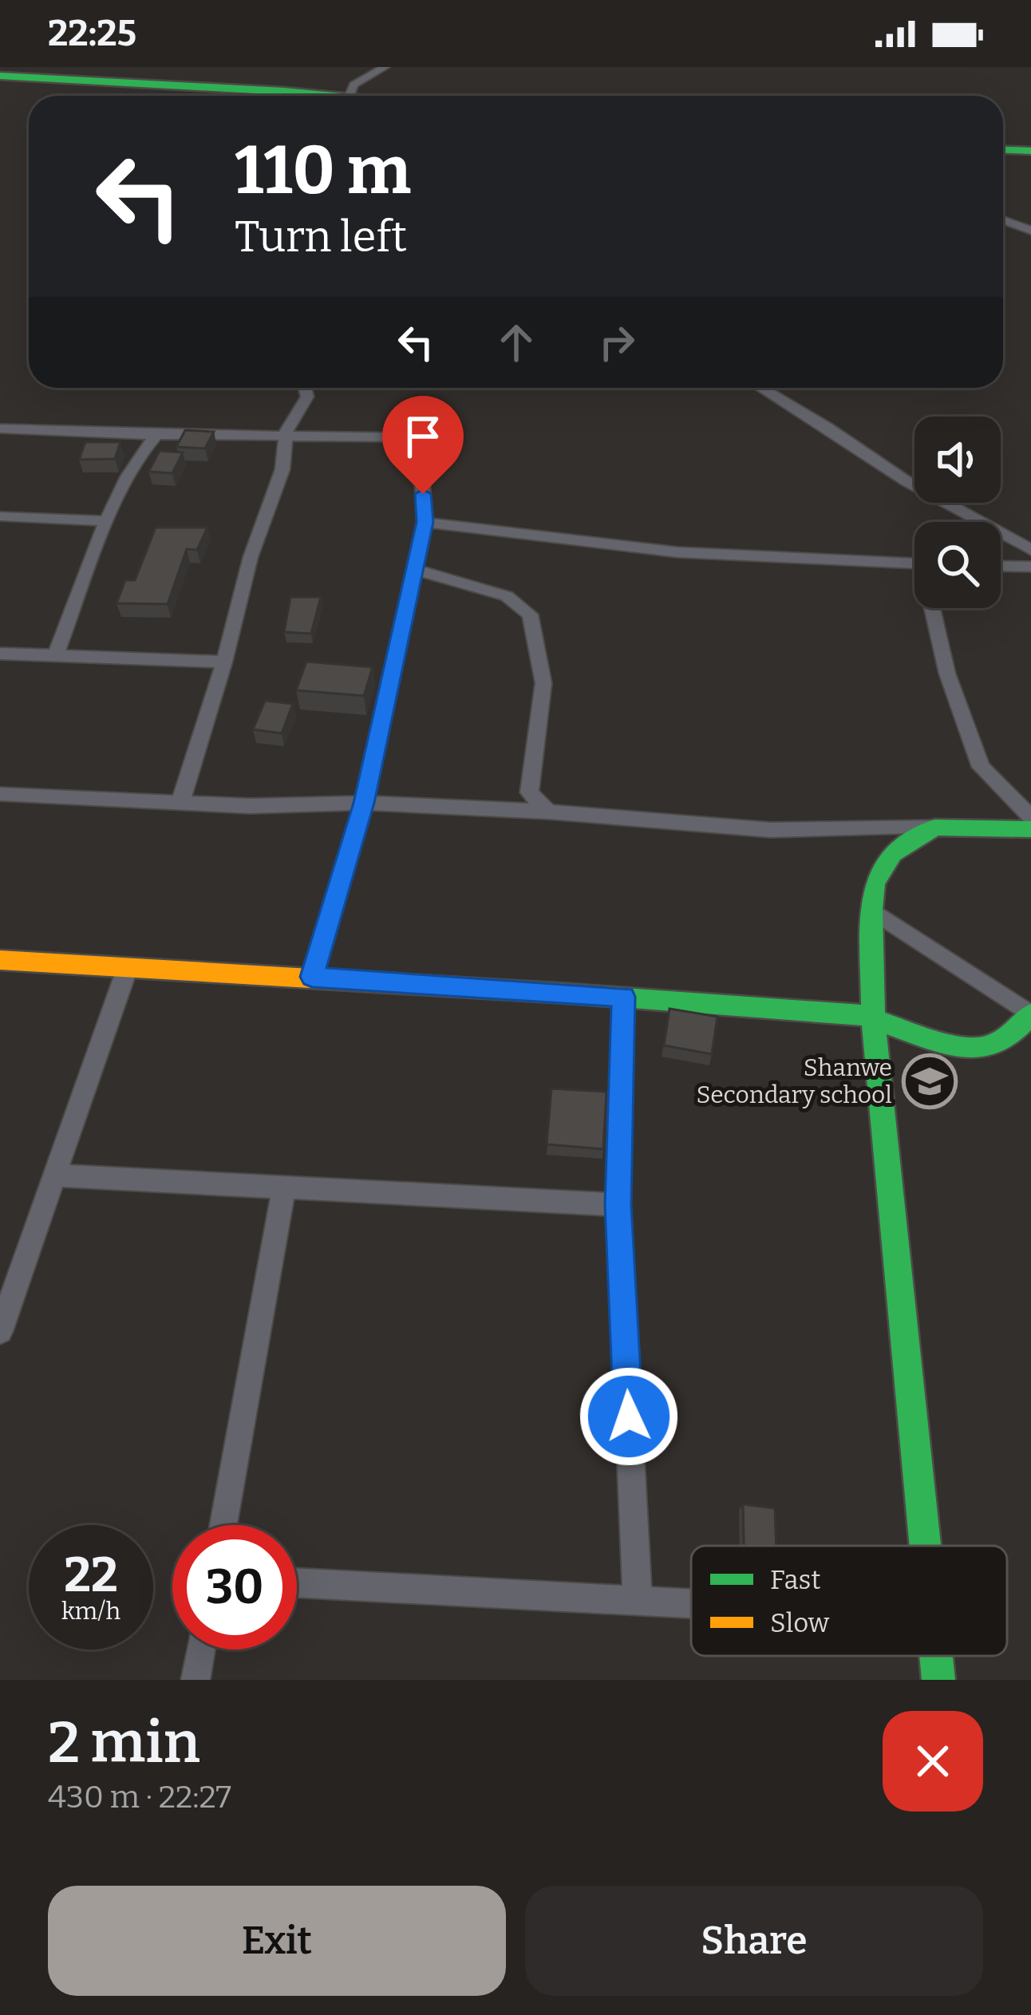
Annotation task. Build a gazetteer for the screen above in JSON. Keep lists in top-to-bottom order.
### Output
{
  "places": {
    "school or university": ["Shanwe Secondary school"]
  },
  "legend": ["Fast", "Slow"],
  "page": {
    "status": "22:25",
    "turn": ["110 m", "Turn left"],
    "speed": "22 km/h",
    "limit": "30",
    "heading": ["2 min", "430 m · 22:27"],
    "buttons": ["Exit", "Share"]
  }
}
